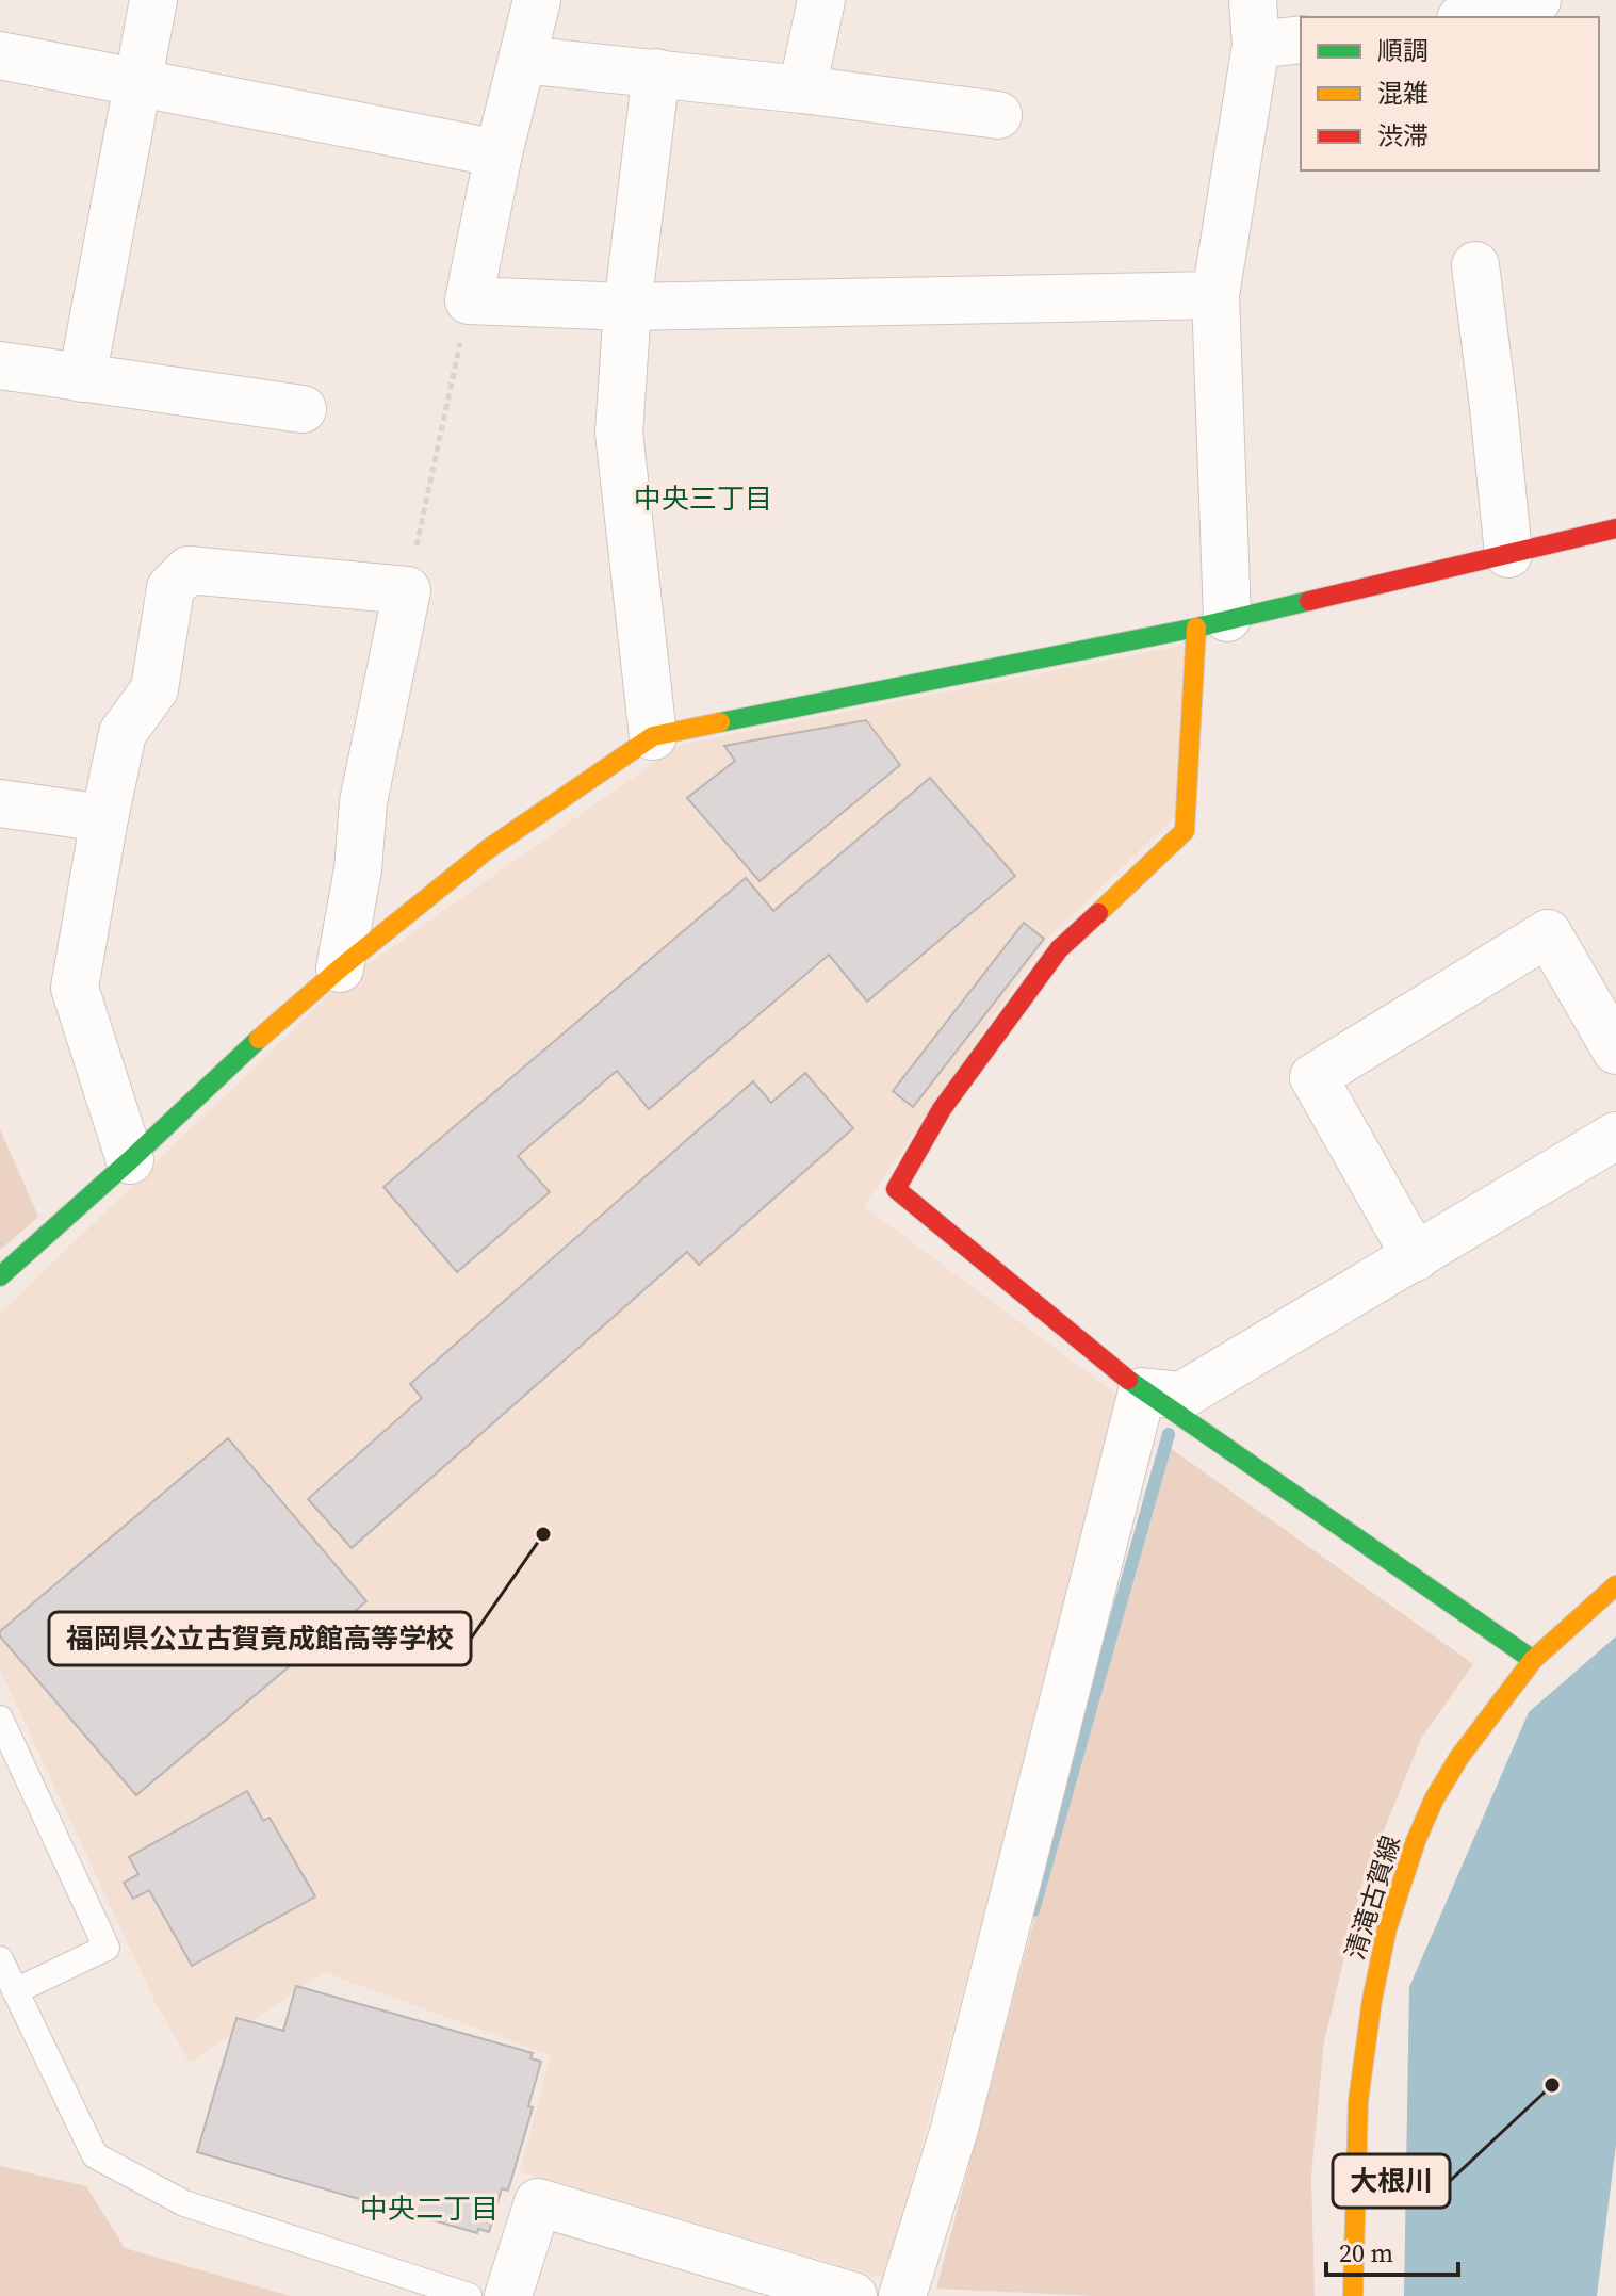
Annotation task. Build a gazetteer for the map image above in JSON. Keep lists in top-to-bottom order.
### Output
{
  "streets": {
    "street": ["清滝古賀線"]
  },
  "districts": ["中央三丁目", "中央二丁目"],
  "places": ["福岡県公立古賀竟成館高等学校", "大根川"],
  "legend": ["順調", "混雑", "渋滞"],
  "scale_bar": "20 m"
}
